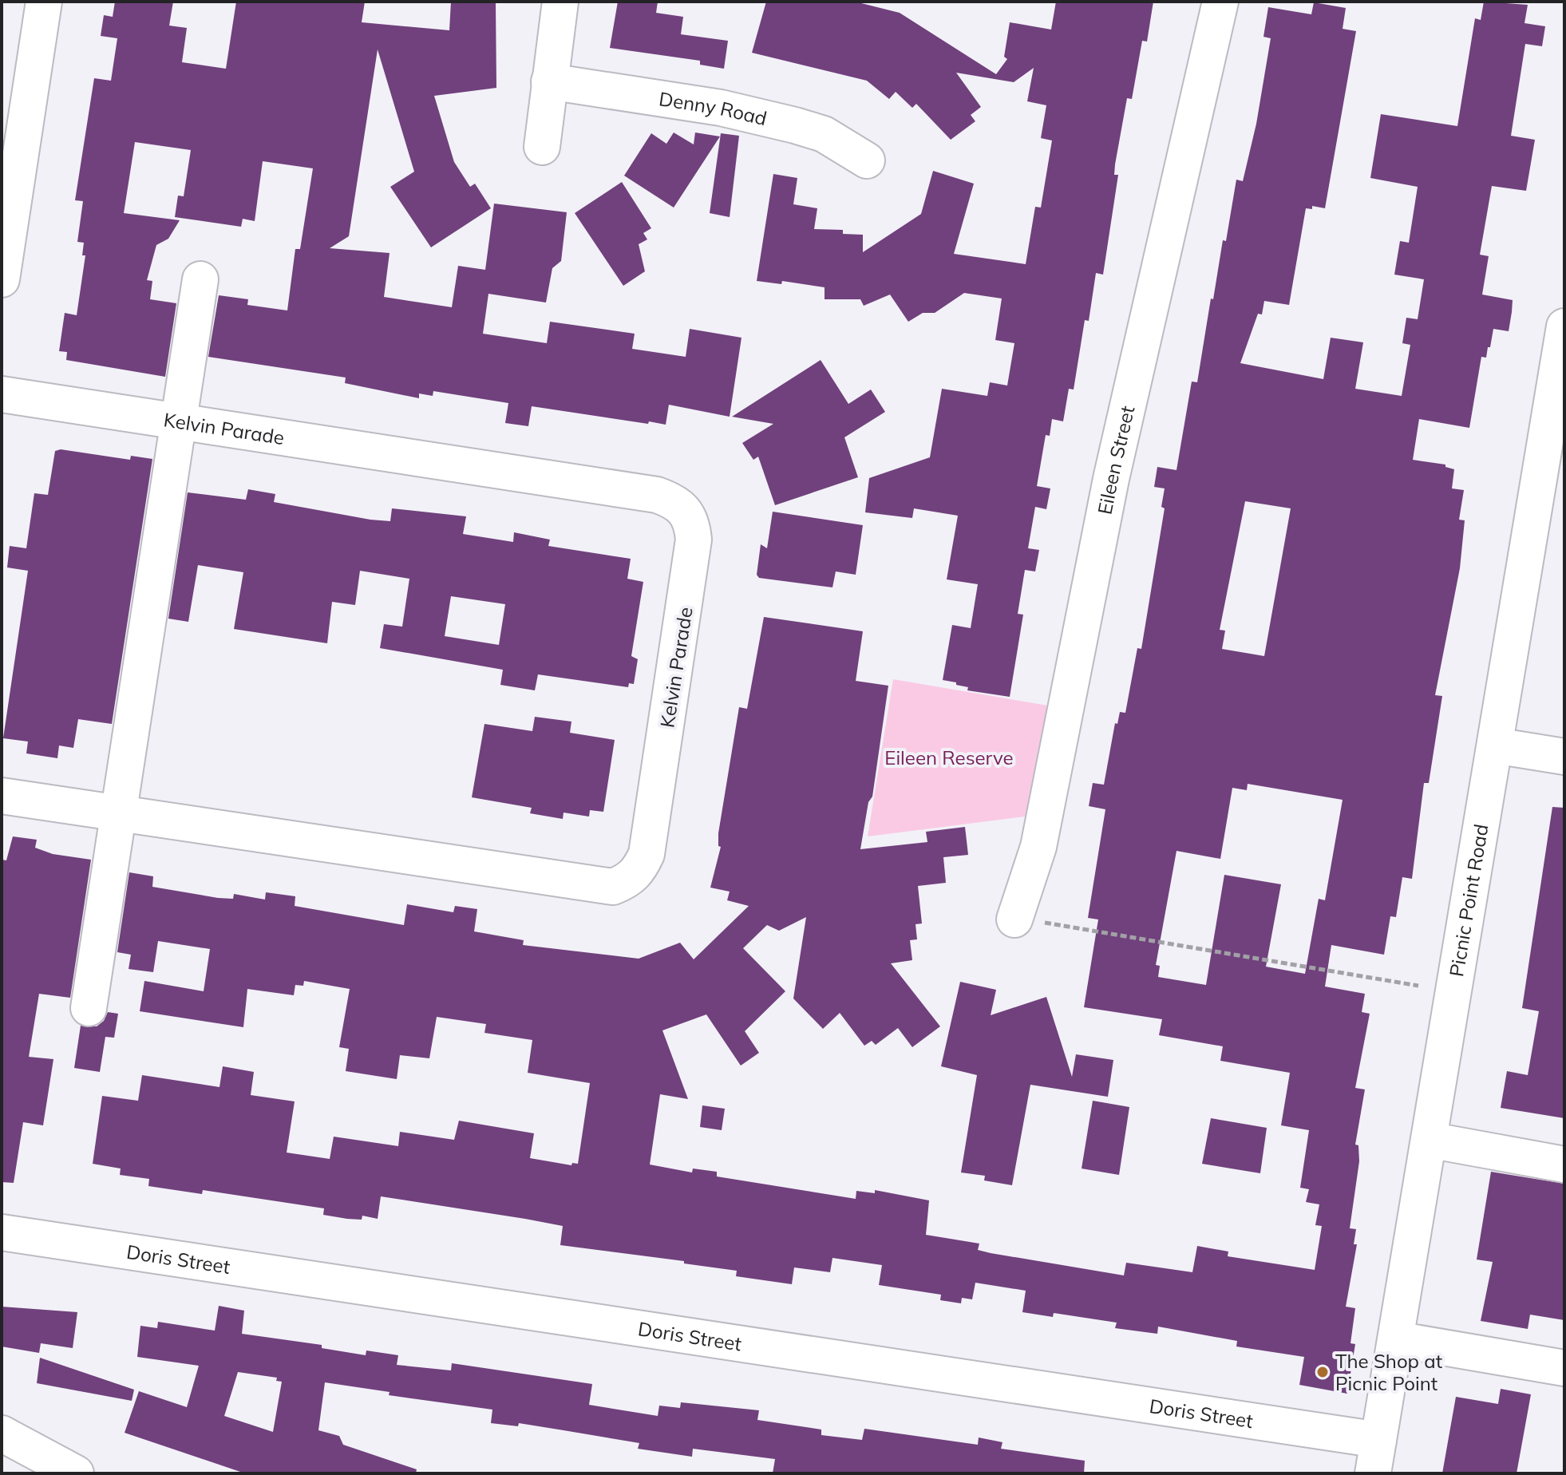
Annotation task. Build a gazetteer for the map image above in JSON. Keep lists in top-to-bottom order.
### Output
{
  "streets": {
    "street": [
      "Denny Road",
      "Kelvin Parade",
      "Eileen Street",
      "Picnic Point Road",
      "Doris Street"
    ]
  },
  "crossings": [
    ["Picnic Point Road", "Doris Street"]
  ],
  "parks": ["Eileen Reserve"],
  "places": ["The Shop at Picnic Point"]
}
